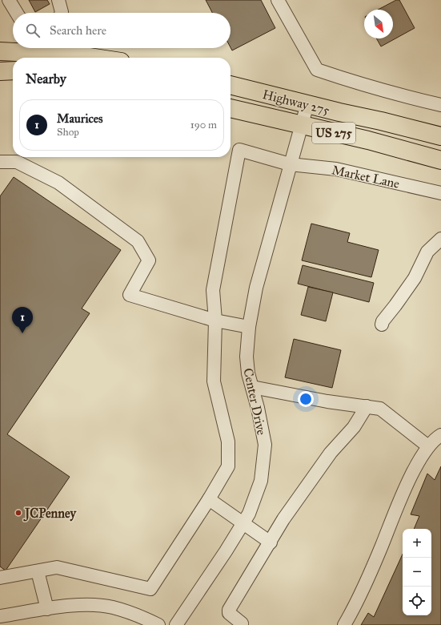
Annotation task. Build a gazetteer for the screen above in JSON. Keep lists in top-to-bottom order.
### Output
{
  "streets": {
    "highway": ["Highway 275", "US 275"],
    "street": ["Market Lane", "Center Drive"]
  },
  "crossings": [
    ["Highway 275", "Center Drive"],
    ["Market Lane", "Center Drive"]
  ],
  "places": ["JCPenney"],
  "north": "bottom right",
  "page": {
    "search": "Search here",
    "heading": "Nearby",
    "list": [
      {
        "mark": "1",
        "name": "Maurices",
        "note": "Shop",
        "value": "190 m"
      }
    ],
    "pins": "1",
    "map_buttons": ["+", "−"]
  }
}
